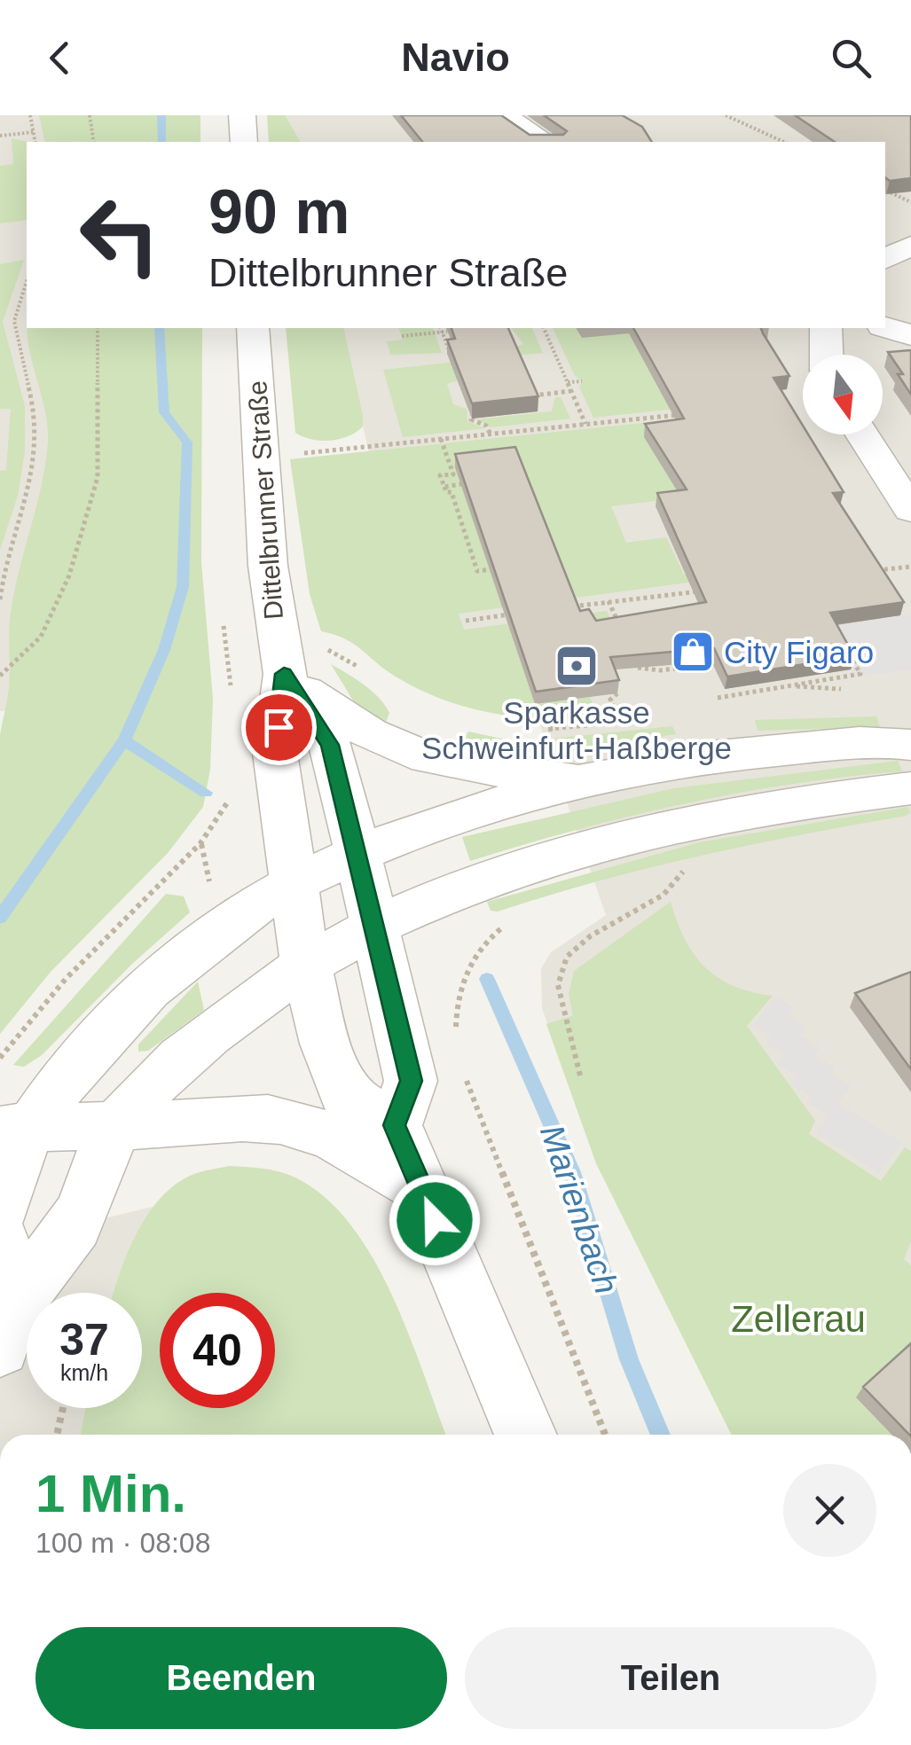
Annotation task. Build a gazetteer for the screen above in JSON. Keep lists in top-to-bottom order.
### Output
{
  "streets": {
    "street": ["Dittelbrunner Straße"]
  },
  "water": ["Marienbach"],
  "parks": ["Zellerau"],
  "places": {
    "shop": ["City Figaro"],
    "bank": ["Sparkasse Schweinfurt-Haßberge"]
  },
  "north": "bottom",
  "page": {
    "header": "Navio",
    "turn": ["90 m", "Dittelbrunner Straße"],
    "speed": "37 km/h",
    "limit": "40",
    "heading": ["1 Min.", "100 m · 08:08"],
    "buttons": ["Beenden", "Teilen"]
  }
}
